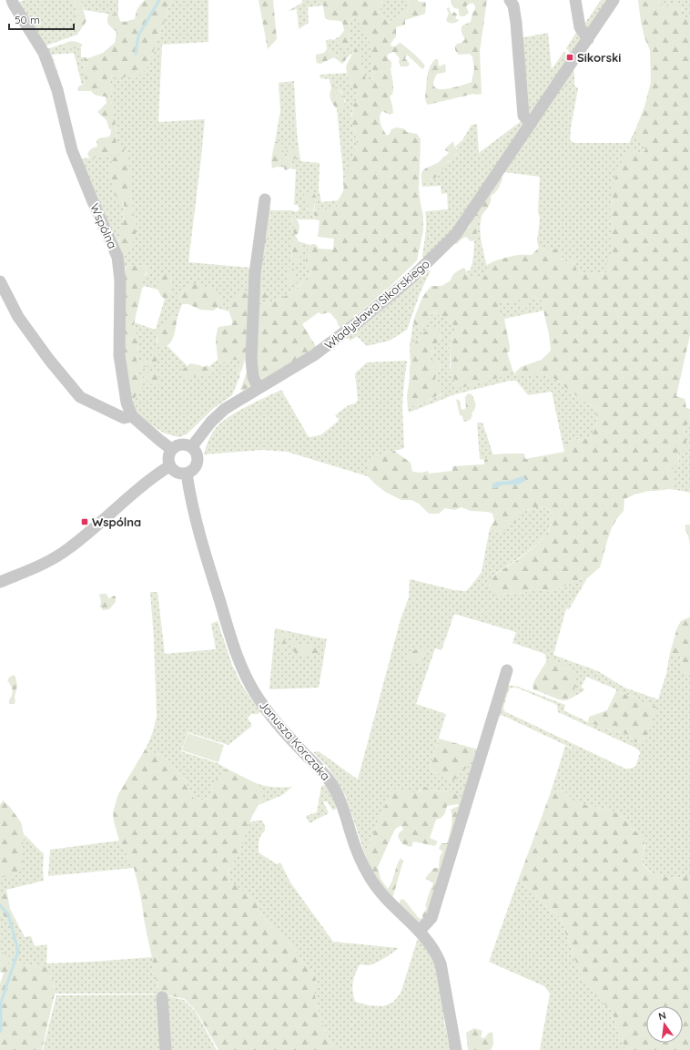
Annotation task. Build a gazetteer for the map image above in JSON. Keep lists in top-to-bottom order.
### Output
{
  "streets": {
    "street": ["Wspólna", "Władysława Sikorskiego", "Janusza Korczaka"]
  },
  "crossings": [
    ["Wspólna", "Władysława Sikorskiego"],
    ["Wspólna", "Janusza Korczaka"],
    ["Władysława Sikorskiego", "Janusza Korczaka"]
  ],
  "places": {
    "transit": ["Sikorski", "Wspólna"]
  },
  "scale_bar": "50 m",
  "north": "top"
}
